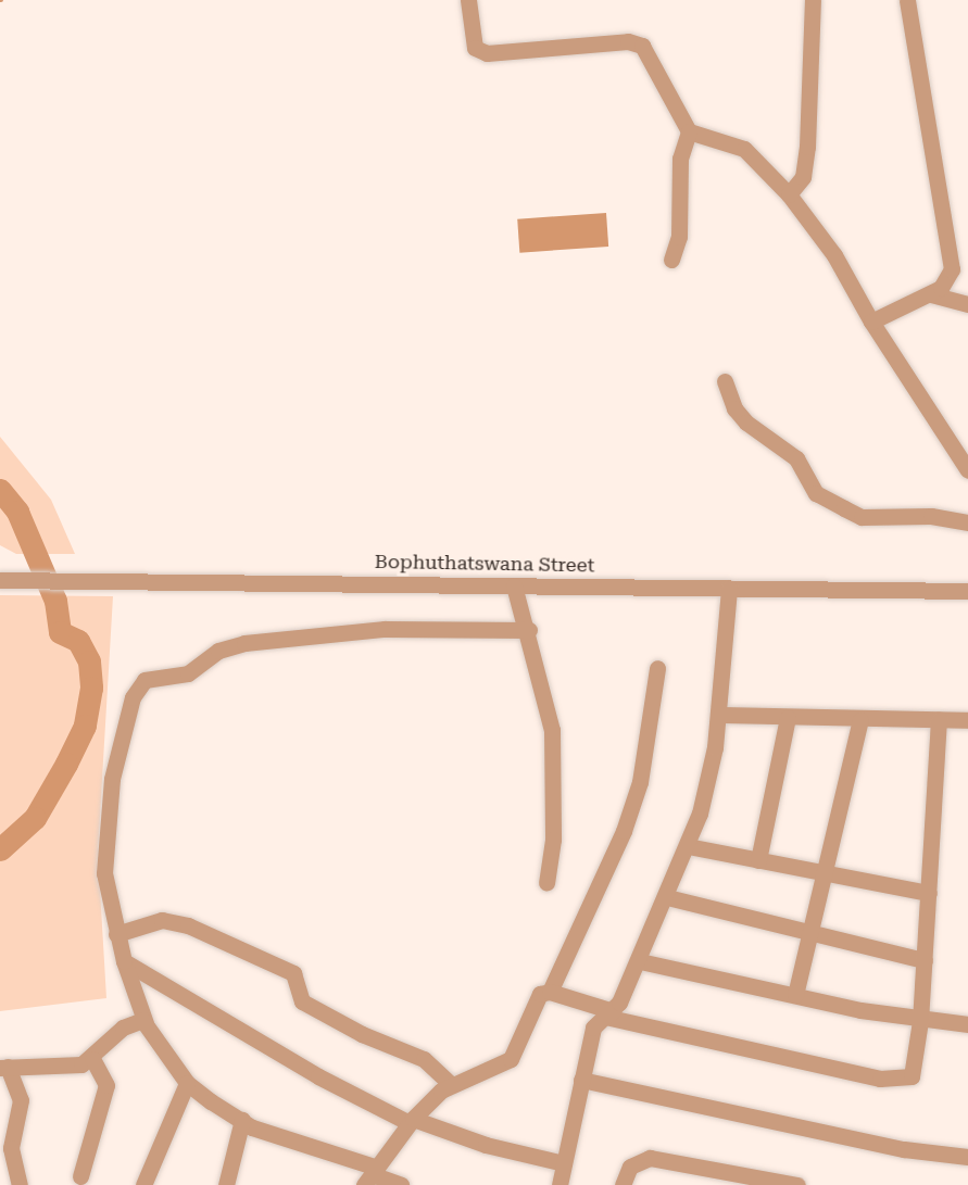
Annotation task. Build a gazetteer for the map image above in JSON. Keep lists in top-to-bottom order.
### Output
{
  "streets": {
    "street": ["Bophuthatswana Street"]
  }
}
